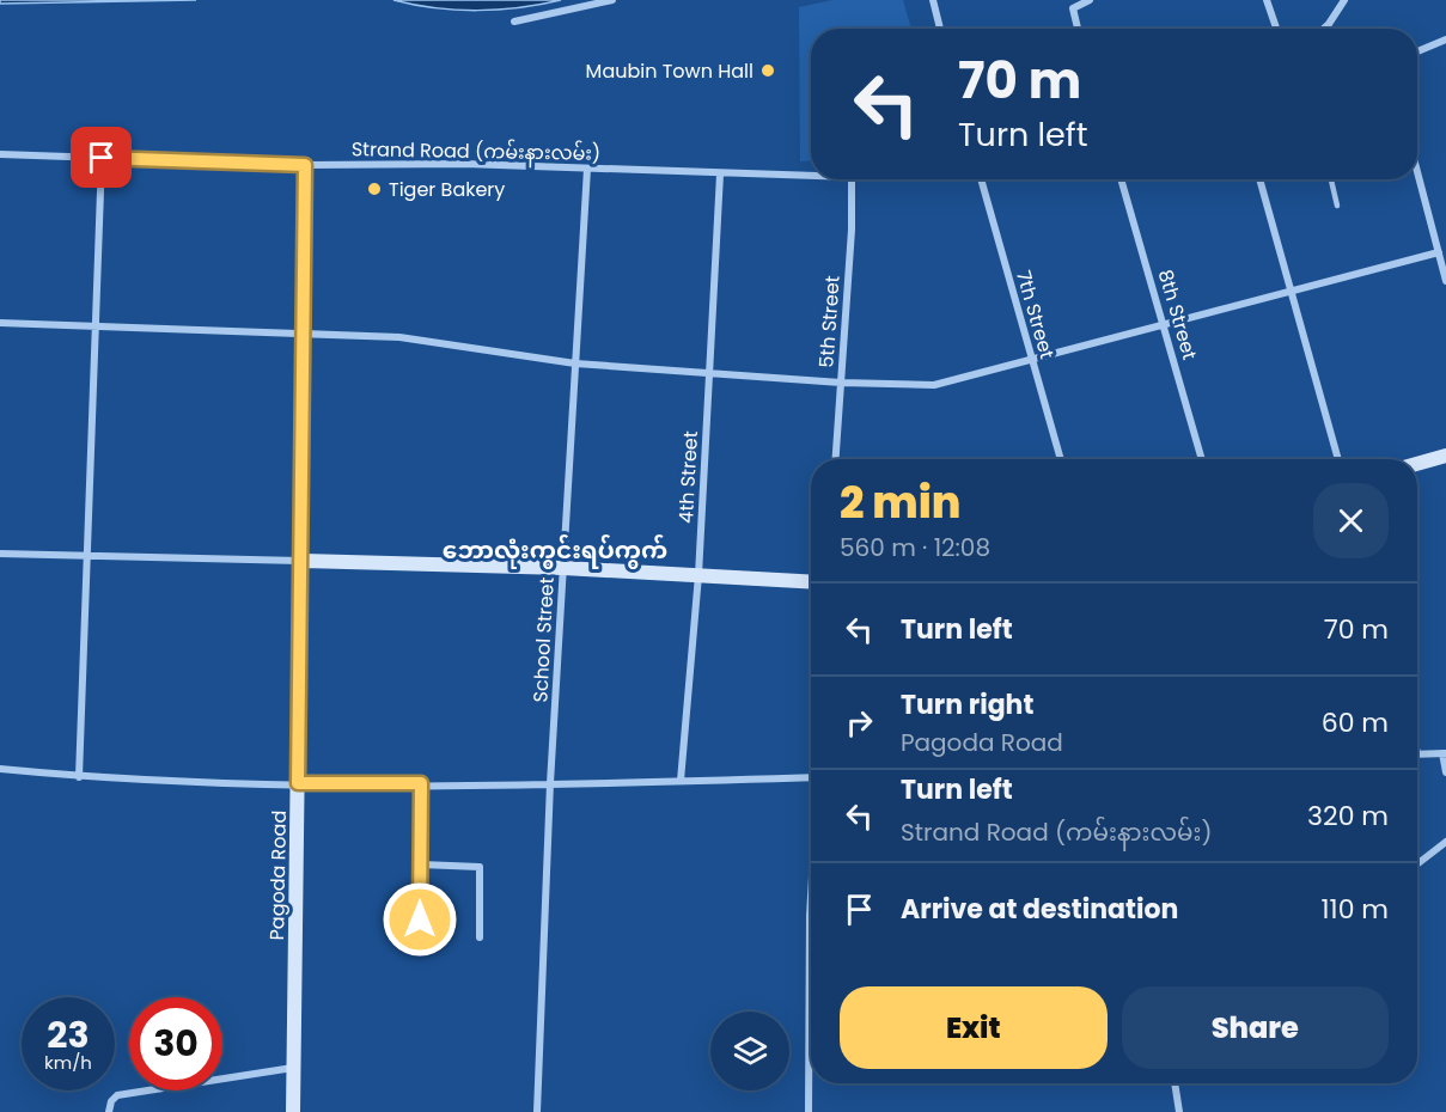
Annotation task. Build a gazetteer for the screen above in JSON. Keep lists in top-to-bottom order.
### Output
{
  "streets": {
    "main road": ["Pagoda Road"],
    "street": [
      "Strand Road (ကမ်းနားလမ်း)",
      "7th Street",
      "8th Street",
      "5th Street",
      "4th Street",
      "School Street"
    ]
  },
  "crossings": [
    ["Strand Road (ကမ်းနားလမ်း)", "4th Street"],
    ["Strand Road (ကမ်းနားလမ်း)", "School Street"],
    ["Strand Road (ကမ်းနားလမ်း)", "Pagoda Road"]
  ],
  "districts": ["ဘောလုံးကွင်းရပ်ကွက်"],
  "places": ["Maubin Town Hall", "Tiger Bakery"],
  "page": {
    "turn": ["70 m", "Turn left"],
    "heading": ["2 min", "560 m · 12:08"],
    "list": [
      {
        "name": "Turn left",
        "value": "70 m"
      },
      {
        "name": "Turn right",
        "note": "Pagoda Road",
        "value": "60 m"
      },
      {
        "name": "Turn left",
        "note": "Strand Road (ကမ်းနားလမ်း)",
        "value": "320 m"
      },
      {
        "name": "Arrive at destination",
        "value": "110 m"
      }
    ],
    "buttons": ["Exit", "Share"],
    "speed": "23 km/h",
    "limit": "30"
  }
}
